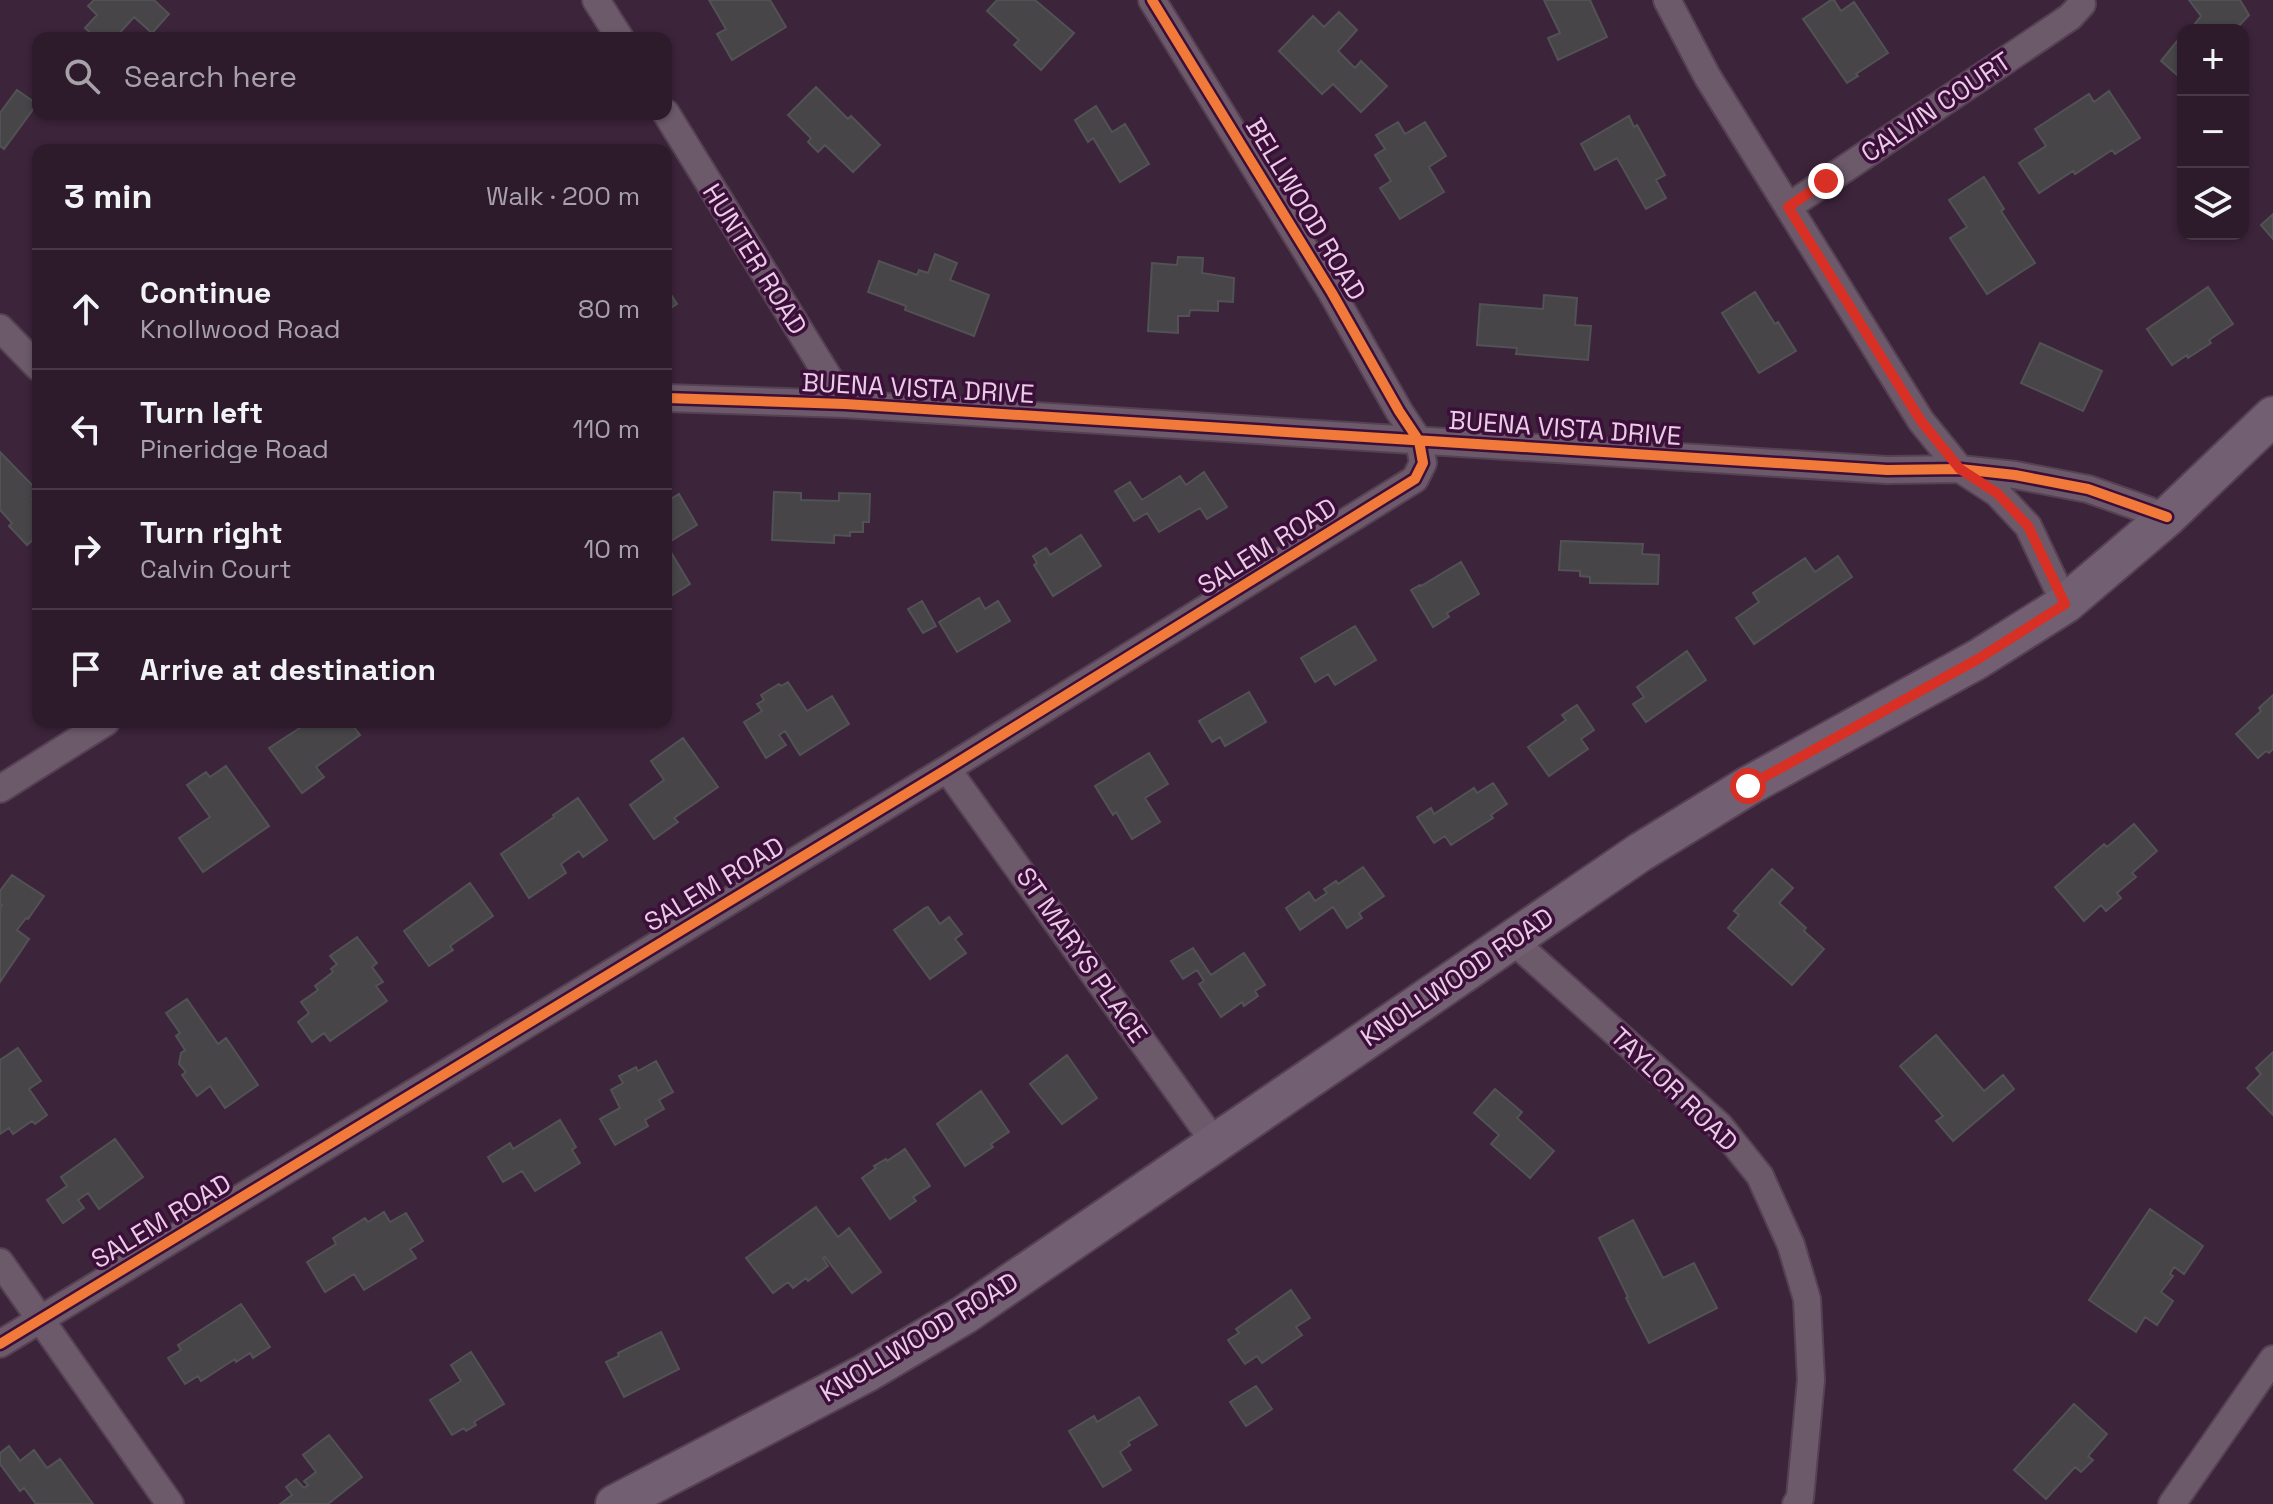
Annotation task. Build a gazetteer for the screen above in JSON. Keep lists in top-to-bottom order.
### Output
{
  "streets": {
    "main road": ["KNOLLWOOD ROAD"],
    "street": [
      "CALVIN COURT",
      "BELLWOOD ROAD",
      "HUNTER ROAD",
      "BUENA VISTA DRIVE",
      "SALEM ROAD",
      "ST MARYS PLACE",
      "TAYLOR ROAD"
    ]
  },
  "crossings": [
    ["BELLWOOD ROAD", "BUENA VISTA DRIVE"],
    ["BELLWOOD ROAD", "SALEM ROAD"],
    ["HUNTER ROAD", "BUENA VISTA DRIVE"],
    ["BUENA VISTA DRIVE", "SALEM ROAD"],
    ["BUENA VISTA DRIVE", "KNOLLWOOD ROAD"],
    ["SALEM ROAD", "ST MARYS PLACE"],
    ["ST MARYS PLACE", "KNOLLWOOD ROAD"],
    ["KNOLLWOOD ROAD", "TAYLOR ROAD"]
  ],
  "page": {
    "map_buttons": ["+", "−"],
    "search": "Search here",
    "heading": ["3 min", "Walk · 200 m"],
    "list": [
      ["Continue", "Knollwood Road", "80 m"],
      ["Turn left", "Pineridge Road", "110 m"],
      ["Turn right", "Calvin Court", "10 m"],
      "Arrive at destination"
    ]
  }
}
